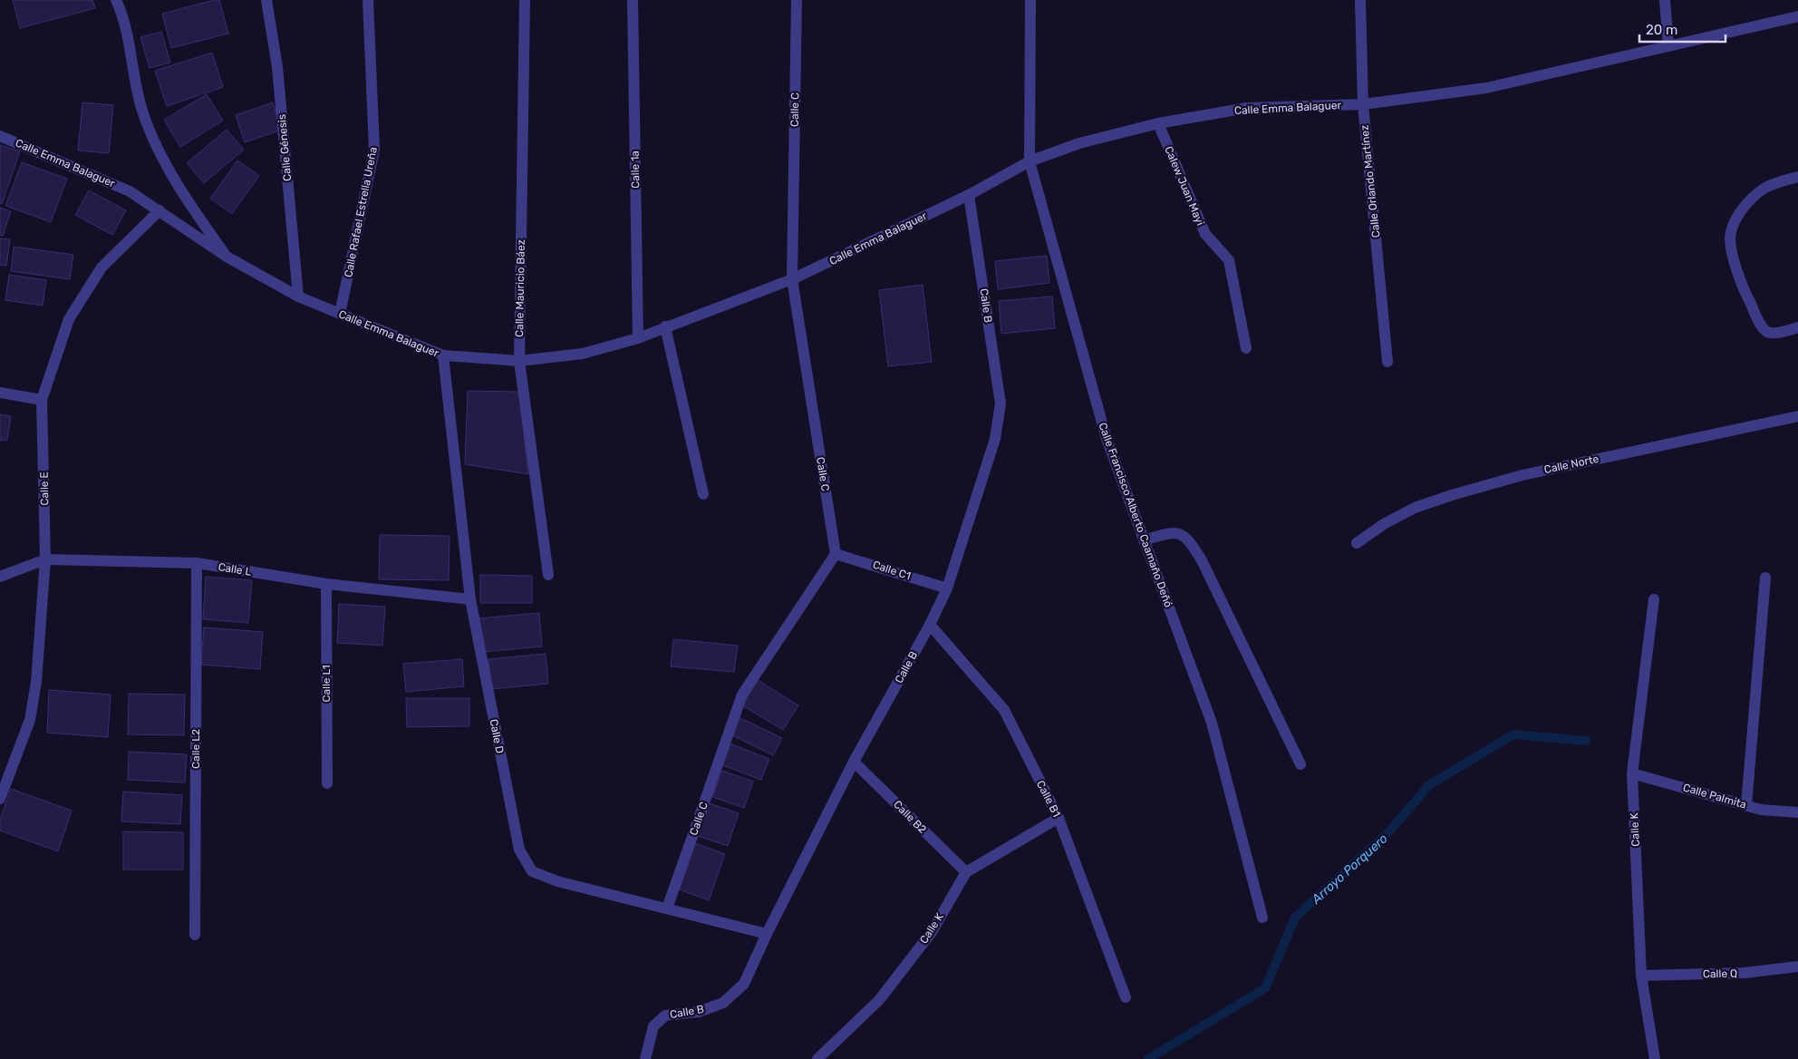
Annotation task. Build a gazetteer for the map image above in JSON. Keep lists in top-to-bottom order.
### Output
{
  "streets": {
    "street": [
      "Calle Emma Balaguer",
      "Calle C",
      "Calle Génesis",
      "Calle 1a",
      "Calle Orlando Martínez",
      "Calew Juan Mayi",
      "Calle Rafael Estrella Ureña",
      "Calle Mauricio Báez",
      "Calle B",
      "Calle Norte",
      "Calle E",
      "Calle Francisco Alberto Caamaño Deñó",
      "Calle L",
      "Calle C1",
      "Calle L1",
      "Calle D",
      "Calle L2",
      "Calle Palmita",
      "Calle B1",
      "Calle B2",
      "Calle K",
      "Calle Q"
    ]
  },
  "crossings": [
    ["Calle Emma Balaguer", "Calle C"],
    ["Calle Emma Balaguer", "Calle Génesis"],
    ["Calle Emma Balaguer", "Calle 1a"],
    ["Calle Emma Balaguer", "Calle Orlando Martínez"],
    ["Calle Emma Balaguer", "Calew Juan Mayi"],
    ["Calle Emma Balaguer", "Calle Rafael Estrella Ureña"],
    ["Calle Emma Balaguer", "Calle Mauricio Báez"],
    ["Calle Emma Balaguer", "Calle B"],
    ["Calle Emma Balaguer", "Calle E"],
    ["Calle Emma Balaguer", "Calle Francisco Alberto Caamaño Deñó"],
    ["Calle Emma Balaguer", "Calle D"],
    ["Calle C", "Calle C1"],
    ["Calle C", "Calle D"],
    ["Calle B", "Calle C1"],
    ["Calle B", "Calle D"],
    ["Calle B", "Calle B1"],
    ["Calle B", "Calle B2"],
    ["Calle E", "Calle L"],
    ["Calle L", "Calle L1"],
    ["Calle L", "Calle D"],
    ["Calle L", "Calle L2"],
    ["Calle Palmita", "Calle K"],
    ["Calle B1", "Calle K"],
    ["Calle B2", "Calle K"],
    ["Calle K", "Calle Q"]
  ],
  "water": ["Arroyo Porquero"],
  "scale_bar": "20 m"
}
